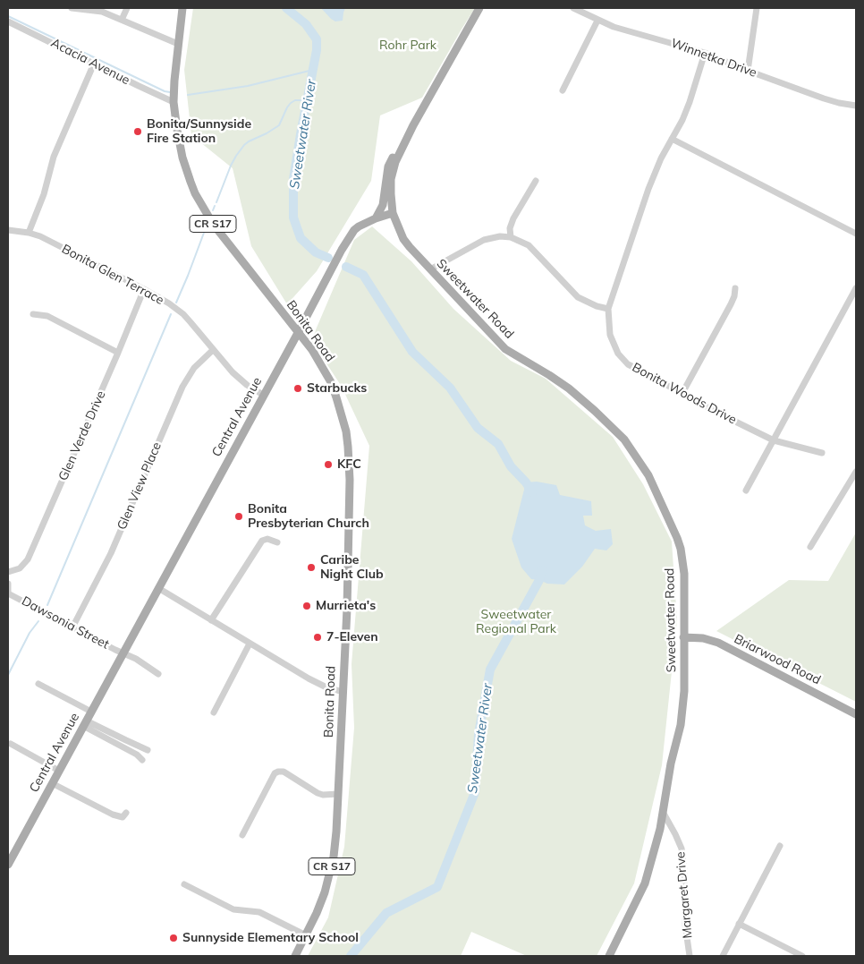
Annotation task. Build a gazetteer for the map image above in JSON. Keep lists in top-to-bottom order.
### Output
{
  "streets": {
    "main road": [
      "CR S17",
      "Sweetwater Road",
      "Bonita Road",
      "Central Avenue",
      "Briarwood Road"
    ],
    "street": [
      "Winnetka Drive",
      "Acacia Avenue",
      "Bonita Glen Terrace",
      "Bonita Woods Drive",
      "Glen Verde Drive",
      "Glen View Place",
      "Dawsonia Street",
      "Margaret Drive"
    ]
  },
  "crossings": [
    ["Acacia Avenue", "Bonita Road"],
    ["Bonita Glen Terrace", "Central Avenue"],
    ["Bonita Glen Terrace", "Glen Verde Drive"],
    ["Bonita Glen Terrace", "Glen View Place"],
    ["Sweetwater Road", "Central Avenue"],
    ["Sweetwater Road", "Briarwood Road"],
    ["Sweetwater Road", "Margaret Drive"],
    ["Bonita Road", "Central Avenue"],
    ["Central Avenue", "Dawsonia Street"],
    ["Glen View Place", "Dawsonia Street"]
  ],
  "water": ["Sweetwater River"],
  "parks": ["Rohr Park", "Sweetwater Regional Park"],
  "places": [
    "Bonita/Sunnyside Fire Station",
    "Starbucks",
    "KFC",
    "Bonita Presbyterian Church",
    "Caribe Night Club",
    "Murrieta's",
    "7-Eleven",
    "Sunnyside Elementary School"
  ]
}
